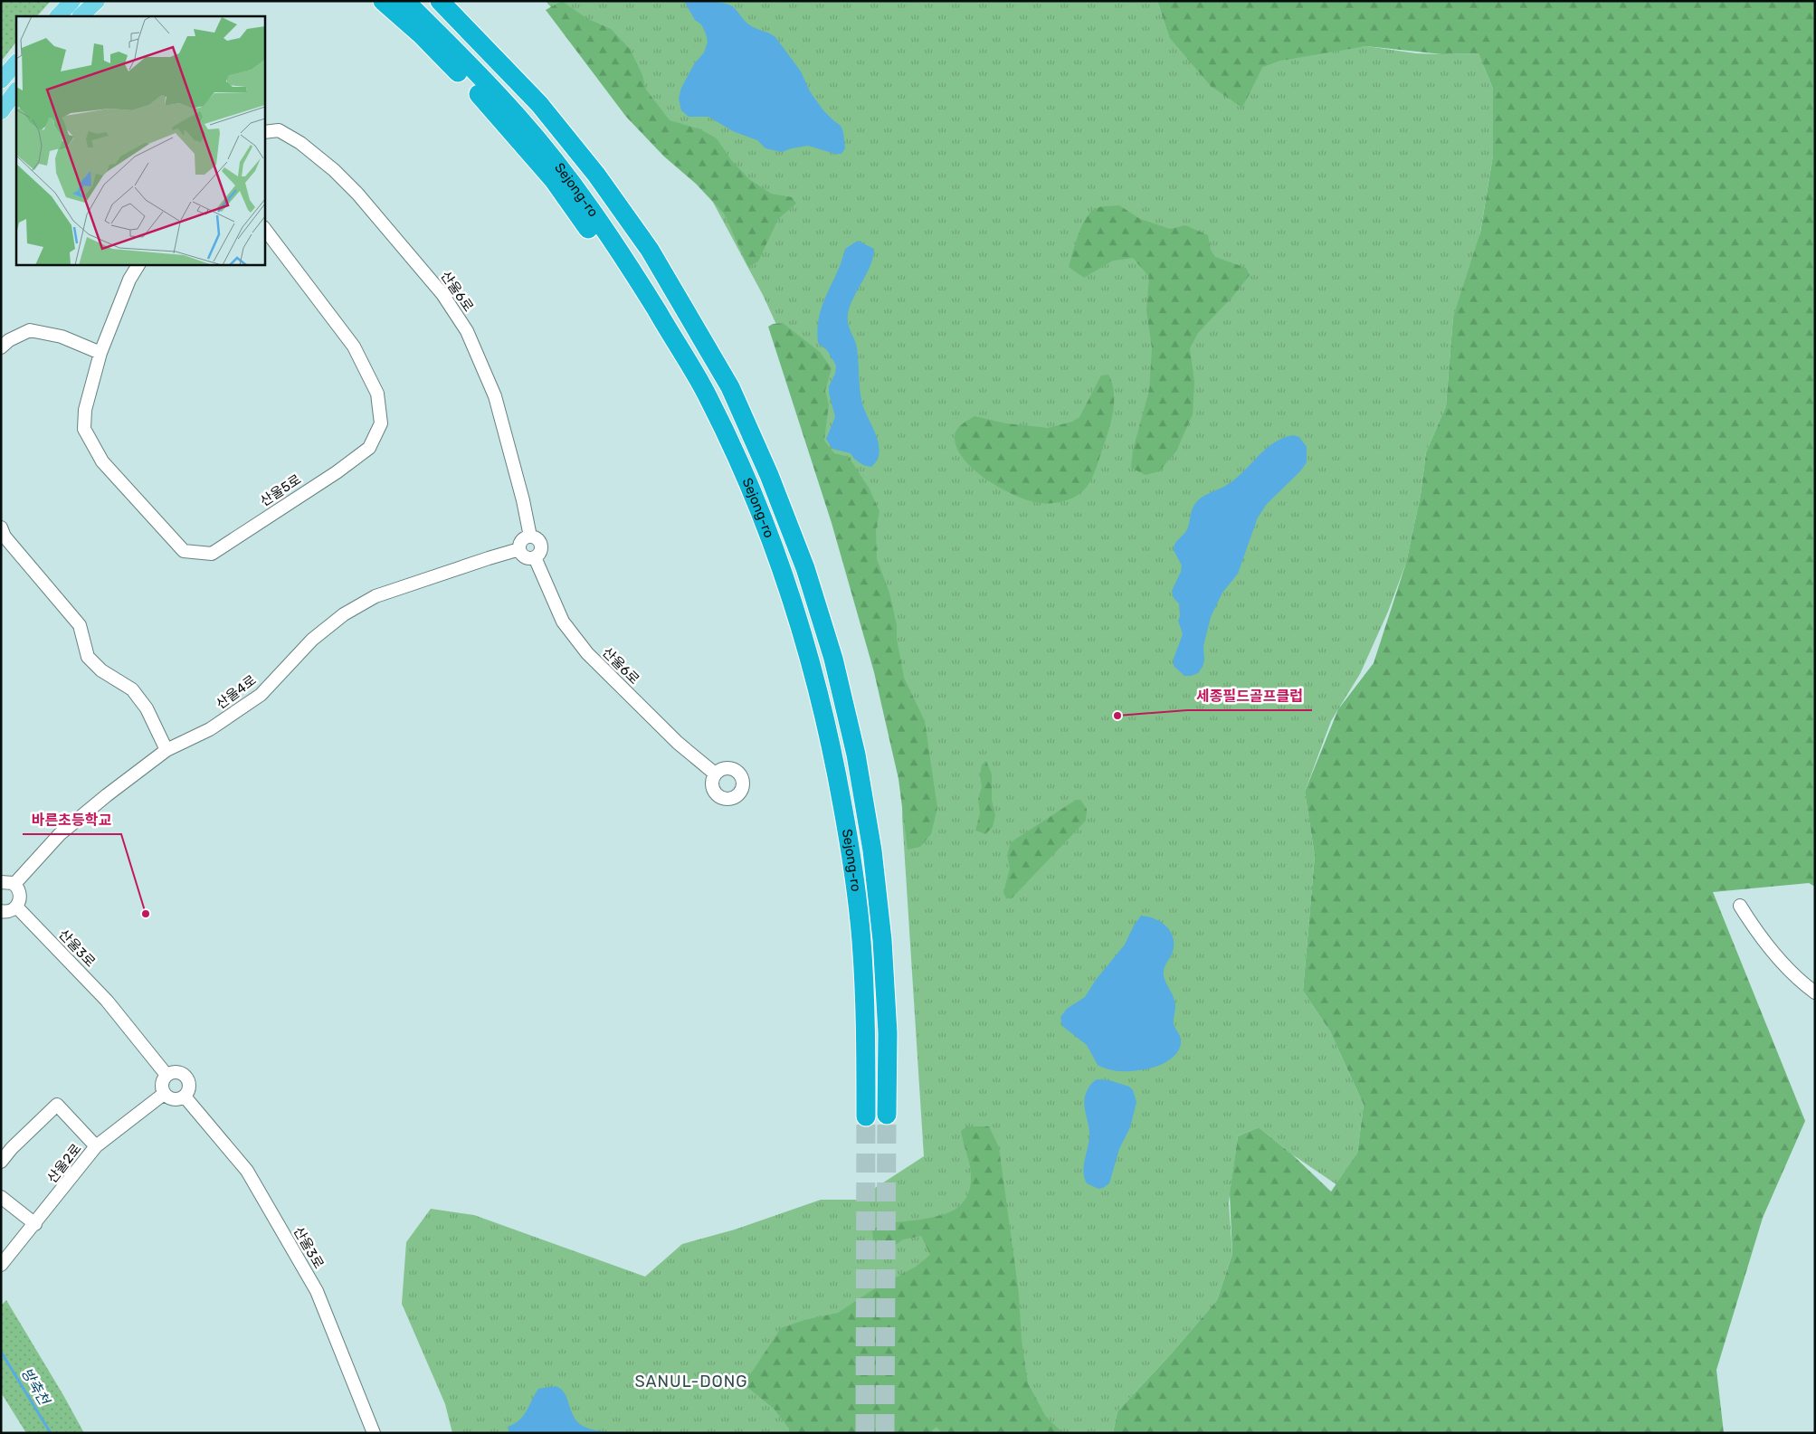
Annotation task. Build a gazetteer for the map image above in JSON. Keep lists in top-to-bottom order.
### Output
{
  "streets": {
    "highway": ["Sejong-ro"],
    "street": [
      "산울6로",
      "산울5로",
      "산울4로",
      "산울3로",
      "산울2로"
    ]
  },
  "crossings": [
    ["산울6로", "산울4로"],
    ["산울3로", "산울2로"]
  ],
  "districts": ["SANUL-DONG"],
  "water": ["방축천"],
  "places": ["세종필드골프클럽", "바른초등학교"]
}
